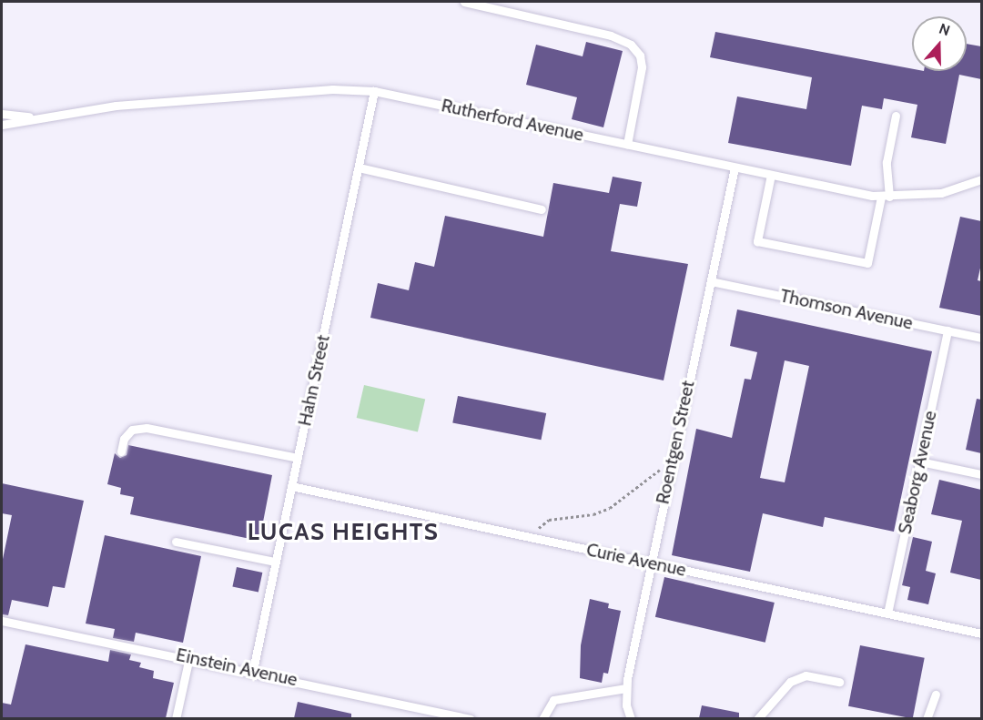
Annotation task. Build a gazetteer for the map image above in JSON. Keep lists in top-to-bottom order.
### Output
{
  "streets": {
    "lane": [
      "Rutherford Avenue",
      "Thomson Avenue",
      "Hahn Street",
      "Roentgen Street",
      "Seaborg Avenue",
      "Curie Avenue",
      "Einstein Avenue"
    ]
  },
  "crossings": [
    ["Rutherford Avenue", "Hahn Street"],
    ["Rutherford Avenue", "Roentgen Street"],
    ["Thomson Avenue", "Roentgen Street"],
    ["Thomson Avenue", "Seaborg Avenue"],
    ["Hahn Street", "Curie Avenue"],
    ["Hahn Street", "Einstein Avenue"],
    ["Roentgen Street", "Curie Avenue"],
    ["Seaborg Avenue", "Curie Avenue"]
  ],
  "districts": ["LUCAS HEIGHTS"],
  "north": "top"
}
